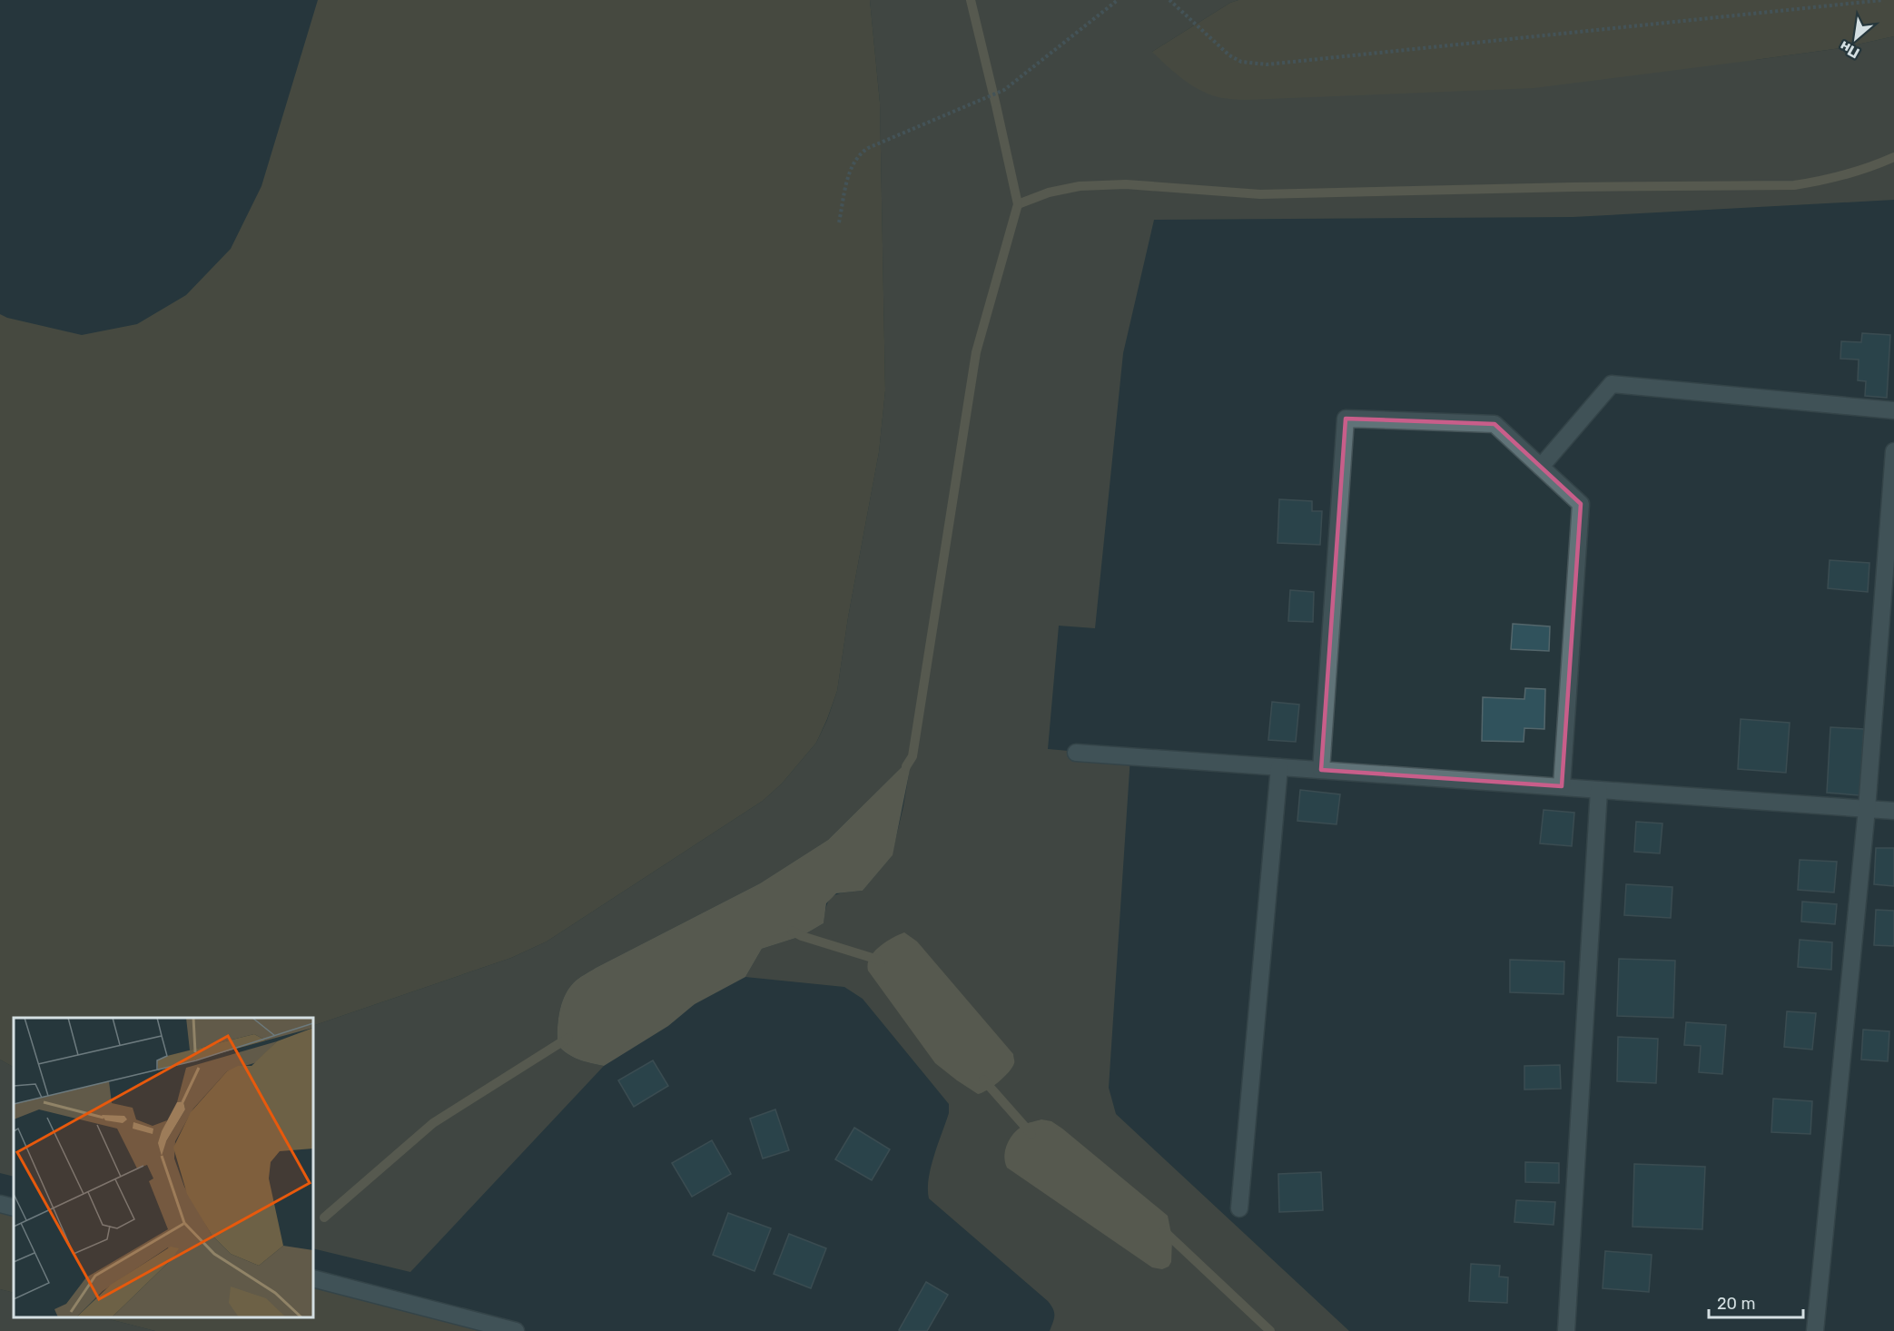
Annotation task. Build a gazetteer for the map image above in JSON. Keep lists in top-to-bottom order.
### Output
{
  "scale_bar": "20 m",
  "north": "bottom left"
}
